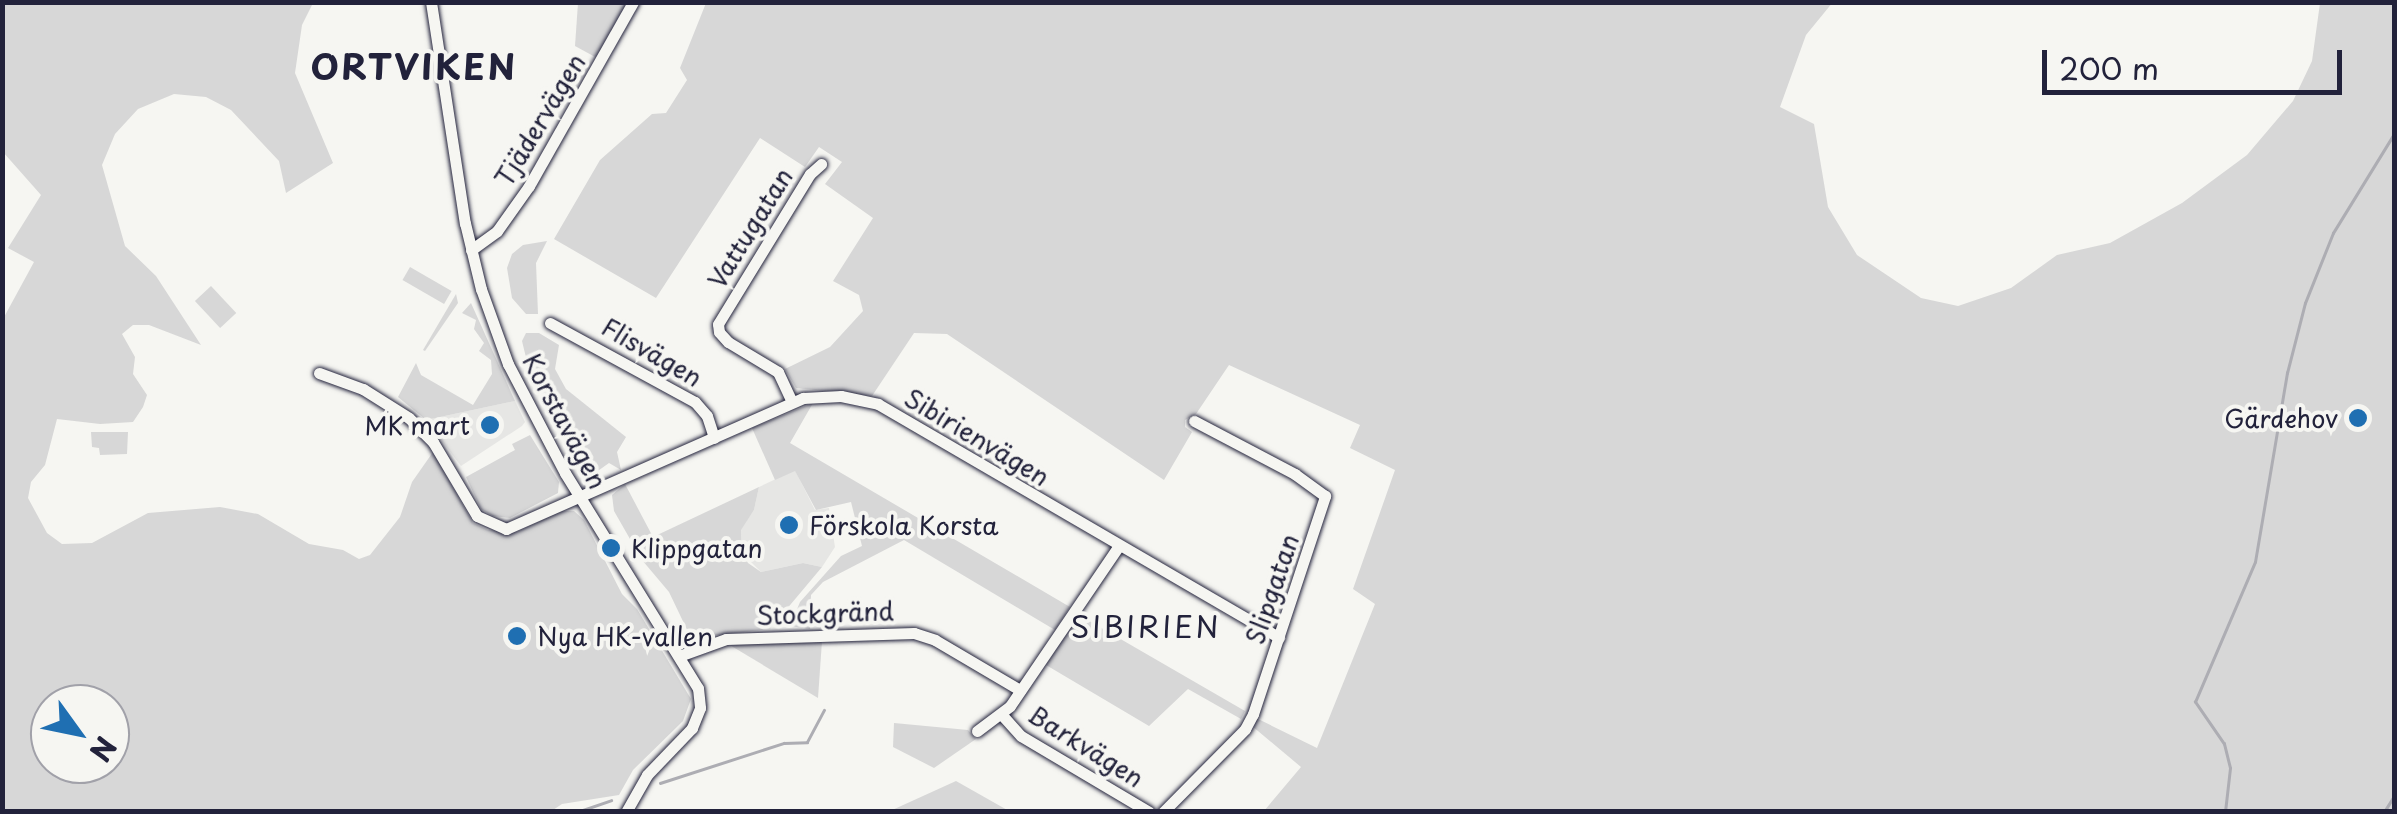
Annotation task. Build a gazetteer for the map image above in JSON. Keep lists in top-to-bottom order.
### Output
{
  "streets": {
    "street": [
      "Tjädervägen",
      "Vattugatan",
      "Flisvägen",
      "Korstavägen",
      "Sibirienvägen",
      "Slipgatan",
      "Stockgränd",
      "Barkvägen"
    ]
  },
  "crossings": [
    ["Tjädervägen", "Korstavägen"],
    ["Vattugatan", "Sibirienvägen"],
    ["Flisvägen", "Sibirienvägen"],
    ["Korstavägen", "Sibirienvägen"],
    ["Korstavägen", "Stockgränd"],
    ["Sibirienvägen", "Slipgatan"]
  ],
  "districts": ["ORTVIKEN", "SIBIRIEN"],
  "places": [
    "Gärdehov",
    "MK mart",
    "Förskola Korsta",
    "Klippgatan",
    "Nya HK-vallen"
  ],
  "scale_bar": "200 m",
  "north": "bottom right"
}
